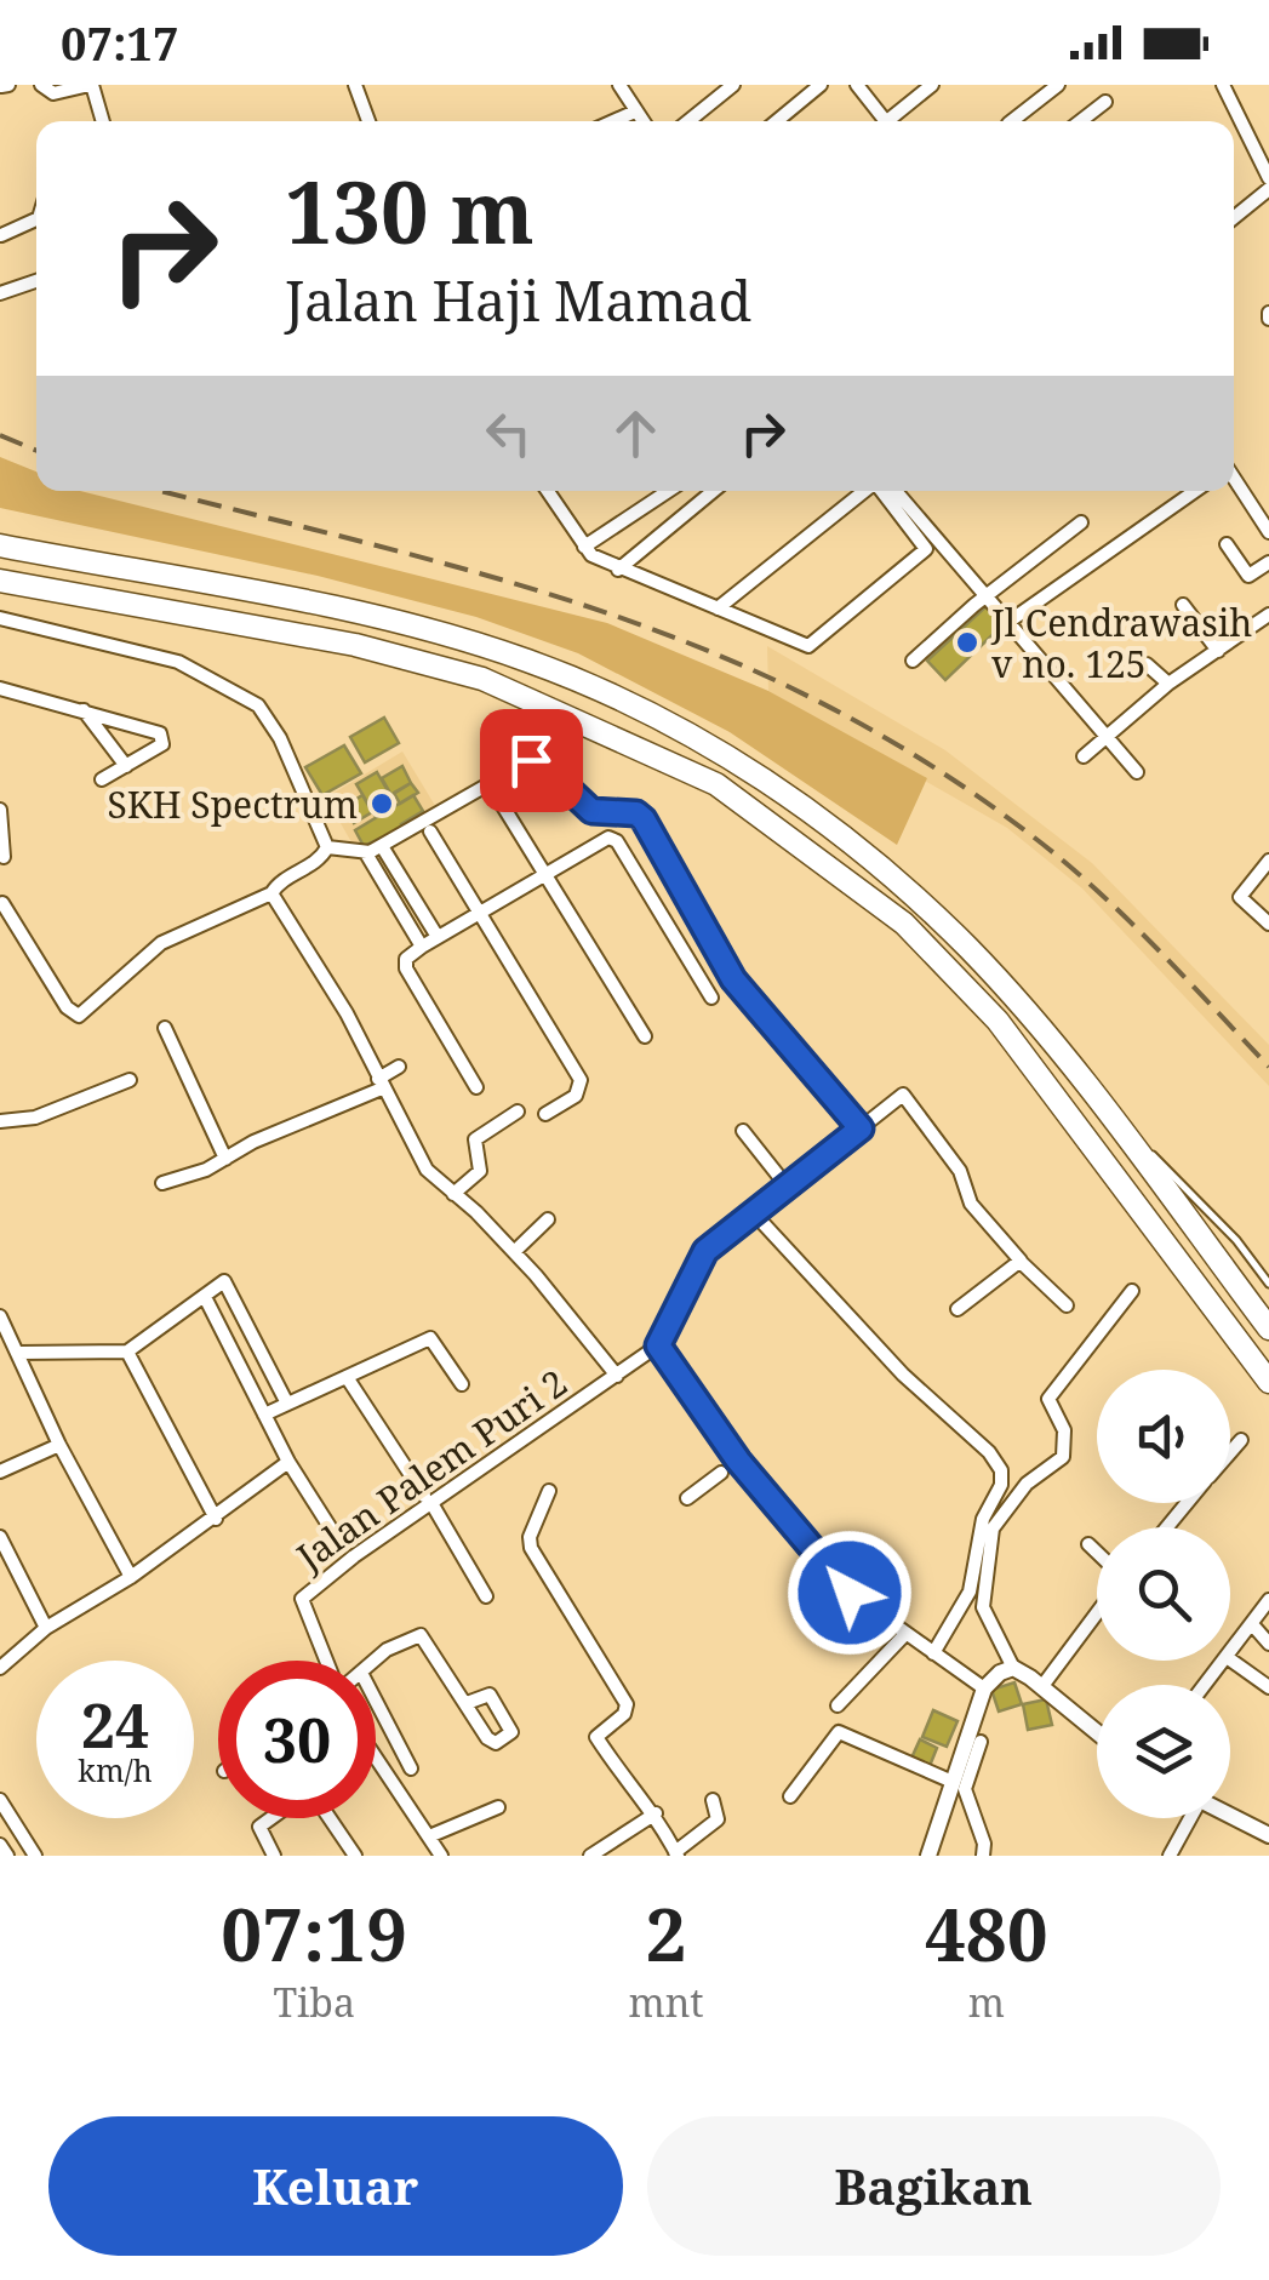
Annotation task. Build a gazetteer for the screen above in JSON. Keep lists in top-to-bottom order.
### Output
{
  "streets": {
    "street": ["Jalan Palem Puri 2"]
  },
  "places": ["Jl Cendrawasih v no. 125", "SKH Spectrum"],
  "page": {
    "status": "07:17",
    "turn": ["130 m", "Jalan Haji Mamad"],
    "speed": "24 km/h",
    "limit": "30",
    "eta": [
      "07:19",
      "Tiba",
      "2",
      "mnt",
      "480",
      "m"
    ],
    "buttons": ["Keluar", "Bagikan"]
  }
}
